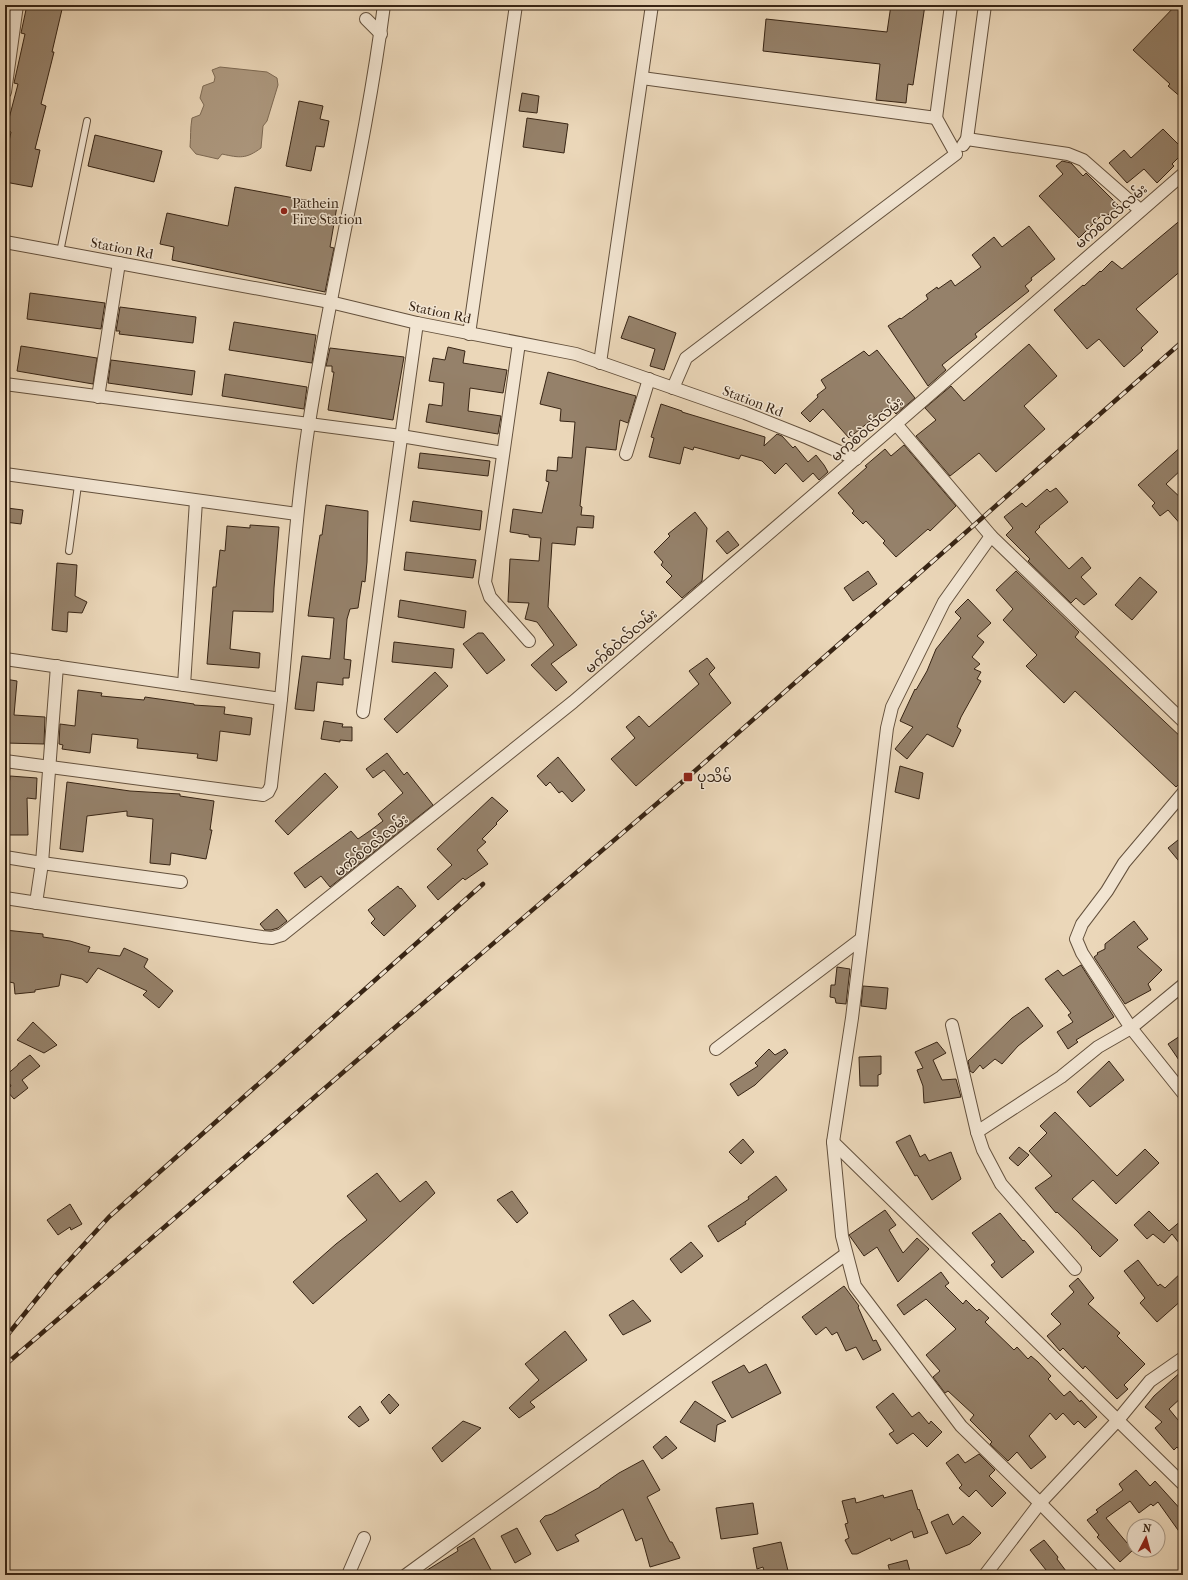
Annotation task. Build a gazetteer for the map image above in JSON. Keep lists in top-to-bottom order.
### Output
{
  "streets": {
    "street": ["မက်စ်ဝဲလ်လမ်း", "Station Rd"]
  },
  "crossings": [
    ["မက်စ်ဝဲလ်လမ်း", "Station Rd"]
  ],
  "places": {
    "other": ["Pathein Fire Station"],
    "transit": ["ပုသိမ်"]
  },
  "north": "top"
}
